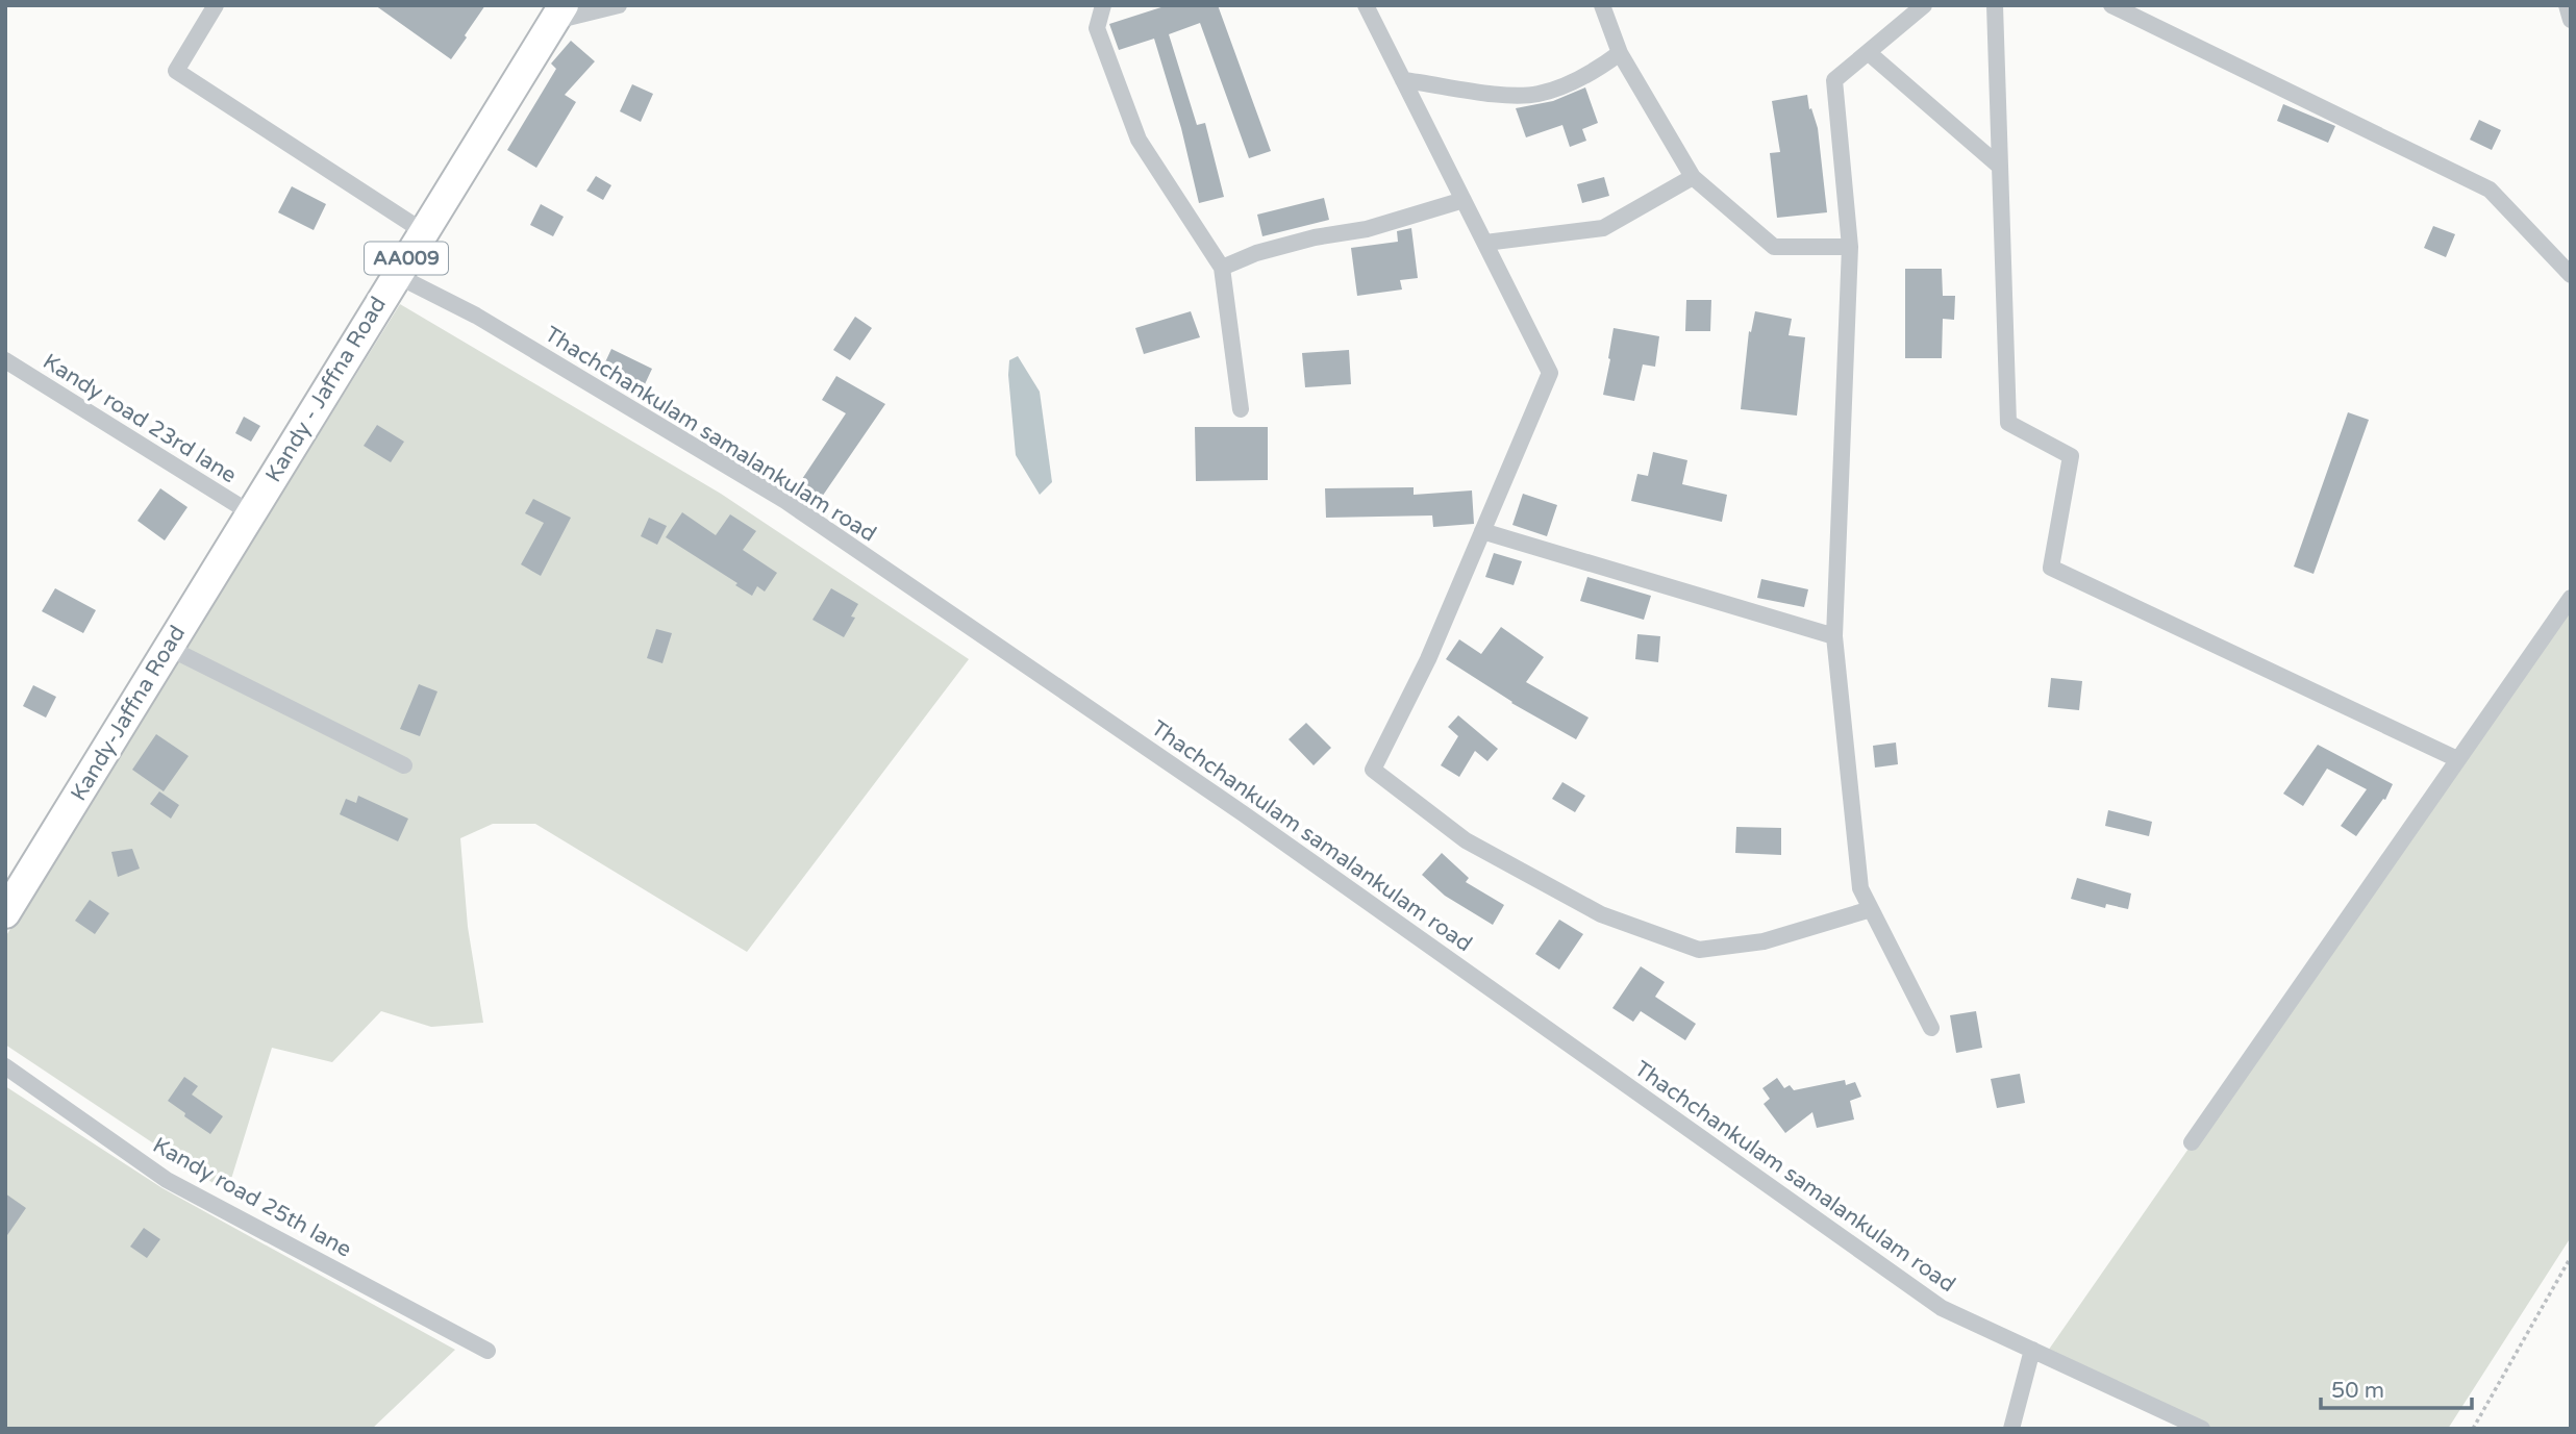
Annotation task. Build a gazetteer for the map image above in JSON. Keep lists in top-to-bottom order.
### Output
{
  "streets": {
    "highway": ["AA009", "Kandy - Jaffna Road", "Kandy-Jaffna Road"],
    "street": ["Kandy road 23rd lane", "Thachchankulam samalankulam road", "Kandy road 25th lane"]
  },
  "crossings": [
    ["Kandy - Jaffna Road", "Kandy road 23rd lane"],
    ["Kandy - Jaffna Road", "Thachchankulam samalankulam road"],
    ["Kandy - Jaffna Road", "Kandy-Jaffna Road"],
    ["Kandy road 23rd lane", "Kandy-Jaffna Road"]
  ],
  "scale_bar": "50 m"
}
